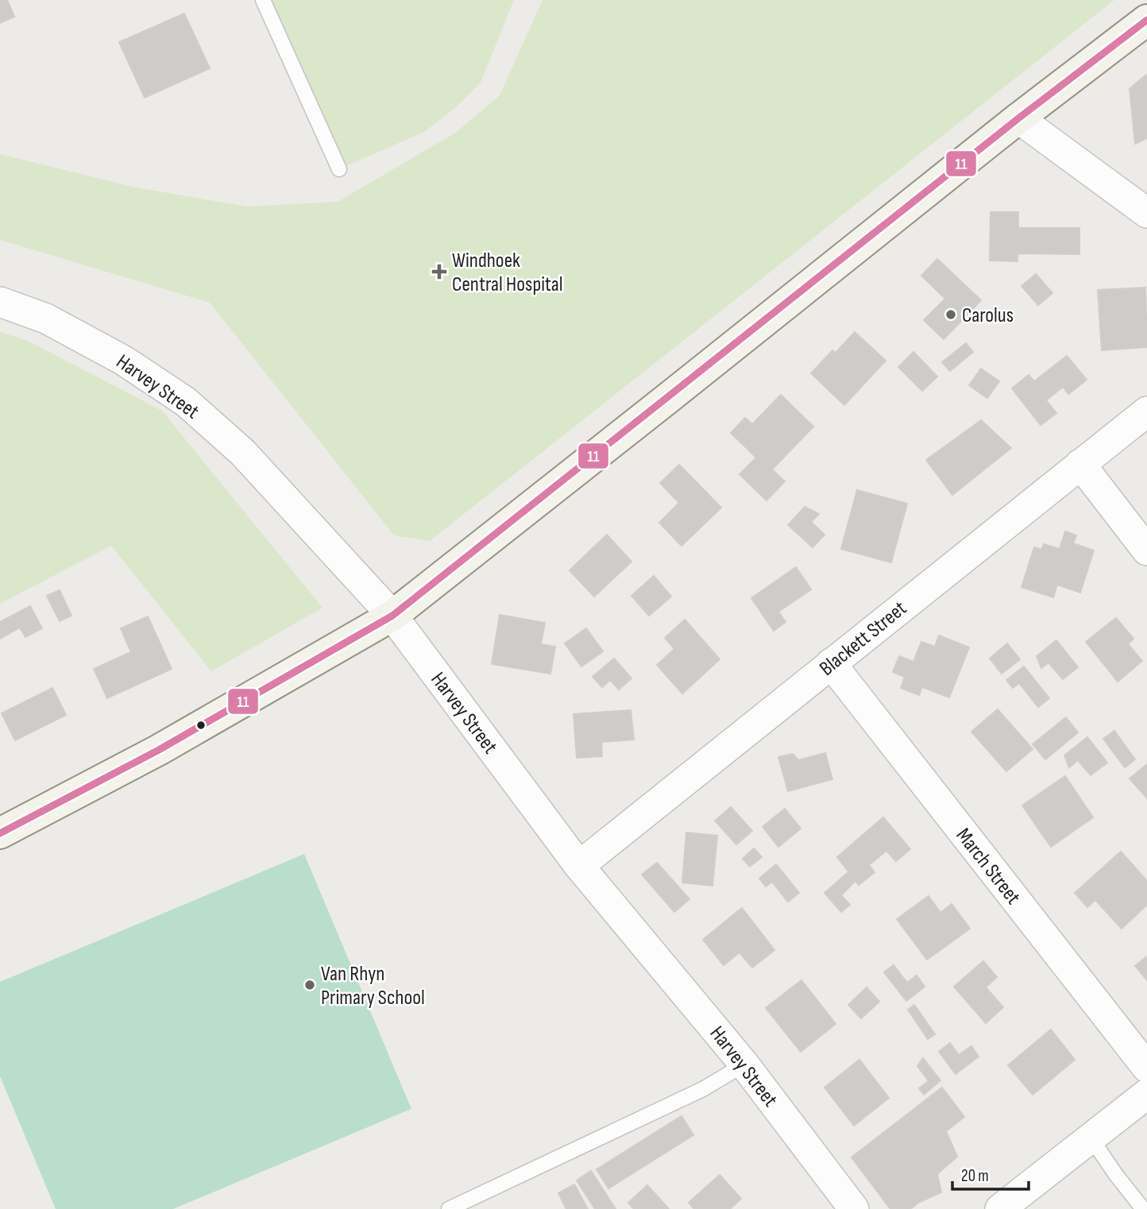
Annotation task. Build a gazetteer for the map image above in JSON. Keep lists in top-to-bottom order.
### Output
{
  "streets": {
    "street": ["Harvey Street", "Blackett Street", "March Street"]
  },
  "crossings": [
    ["Harvey Street", "Blackett Street"],
    ["Blackett Street", "March Street"]
  ],
  "places": {
    "health": ["Windhoek Central Hospital"],
    "other": ["Carolus", "Van Rhyn Primary School"]
  },
  "lines": ["transit line 11"],
  "scale_bar": "20 m"
}
